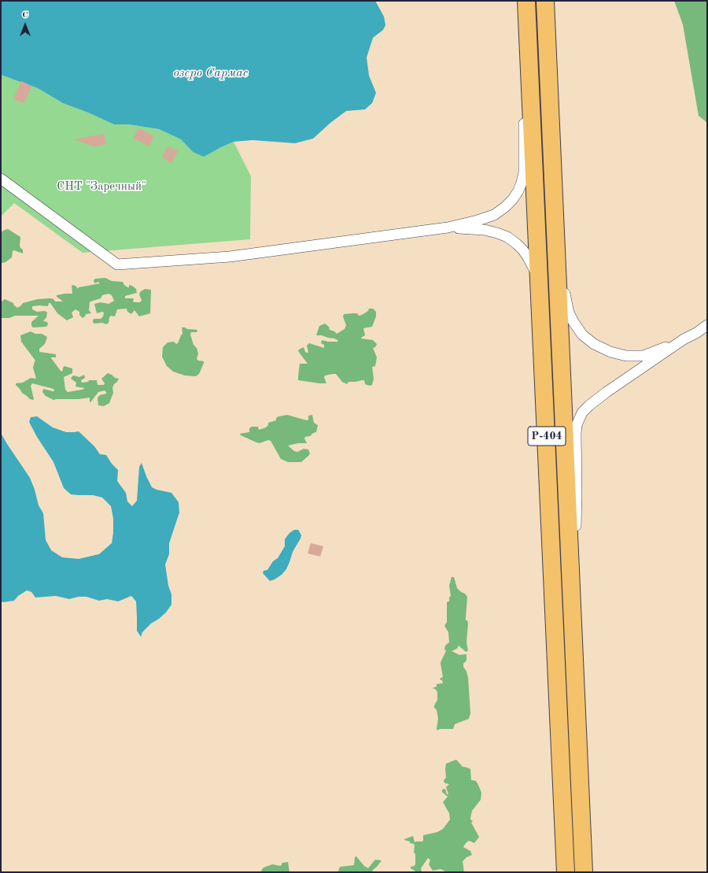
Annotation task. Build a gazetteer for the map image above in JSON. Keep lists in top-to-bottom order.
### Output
{
  "streets": {
    "highway": ["Р-404"]
  },
  "water": ["озеро Сармас"],
  "parks": ["СНТ \"Заречный\""],
  "north": "top"
}
